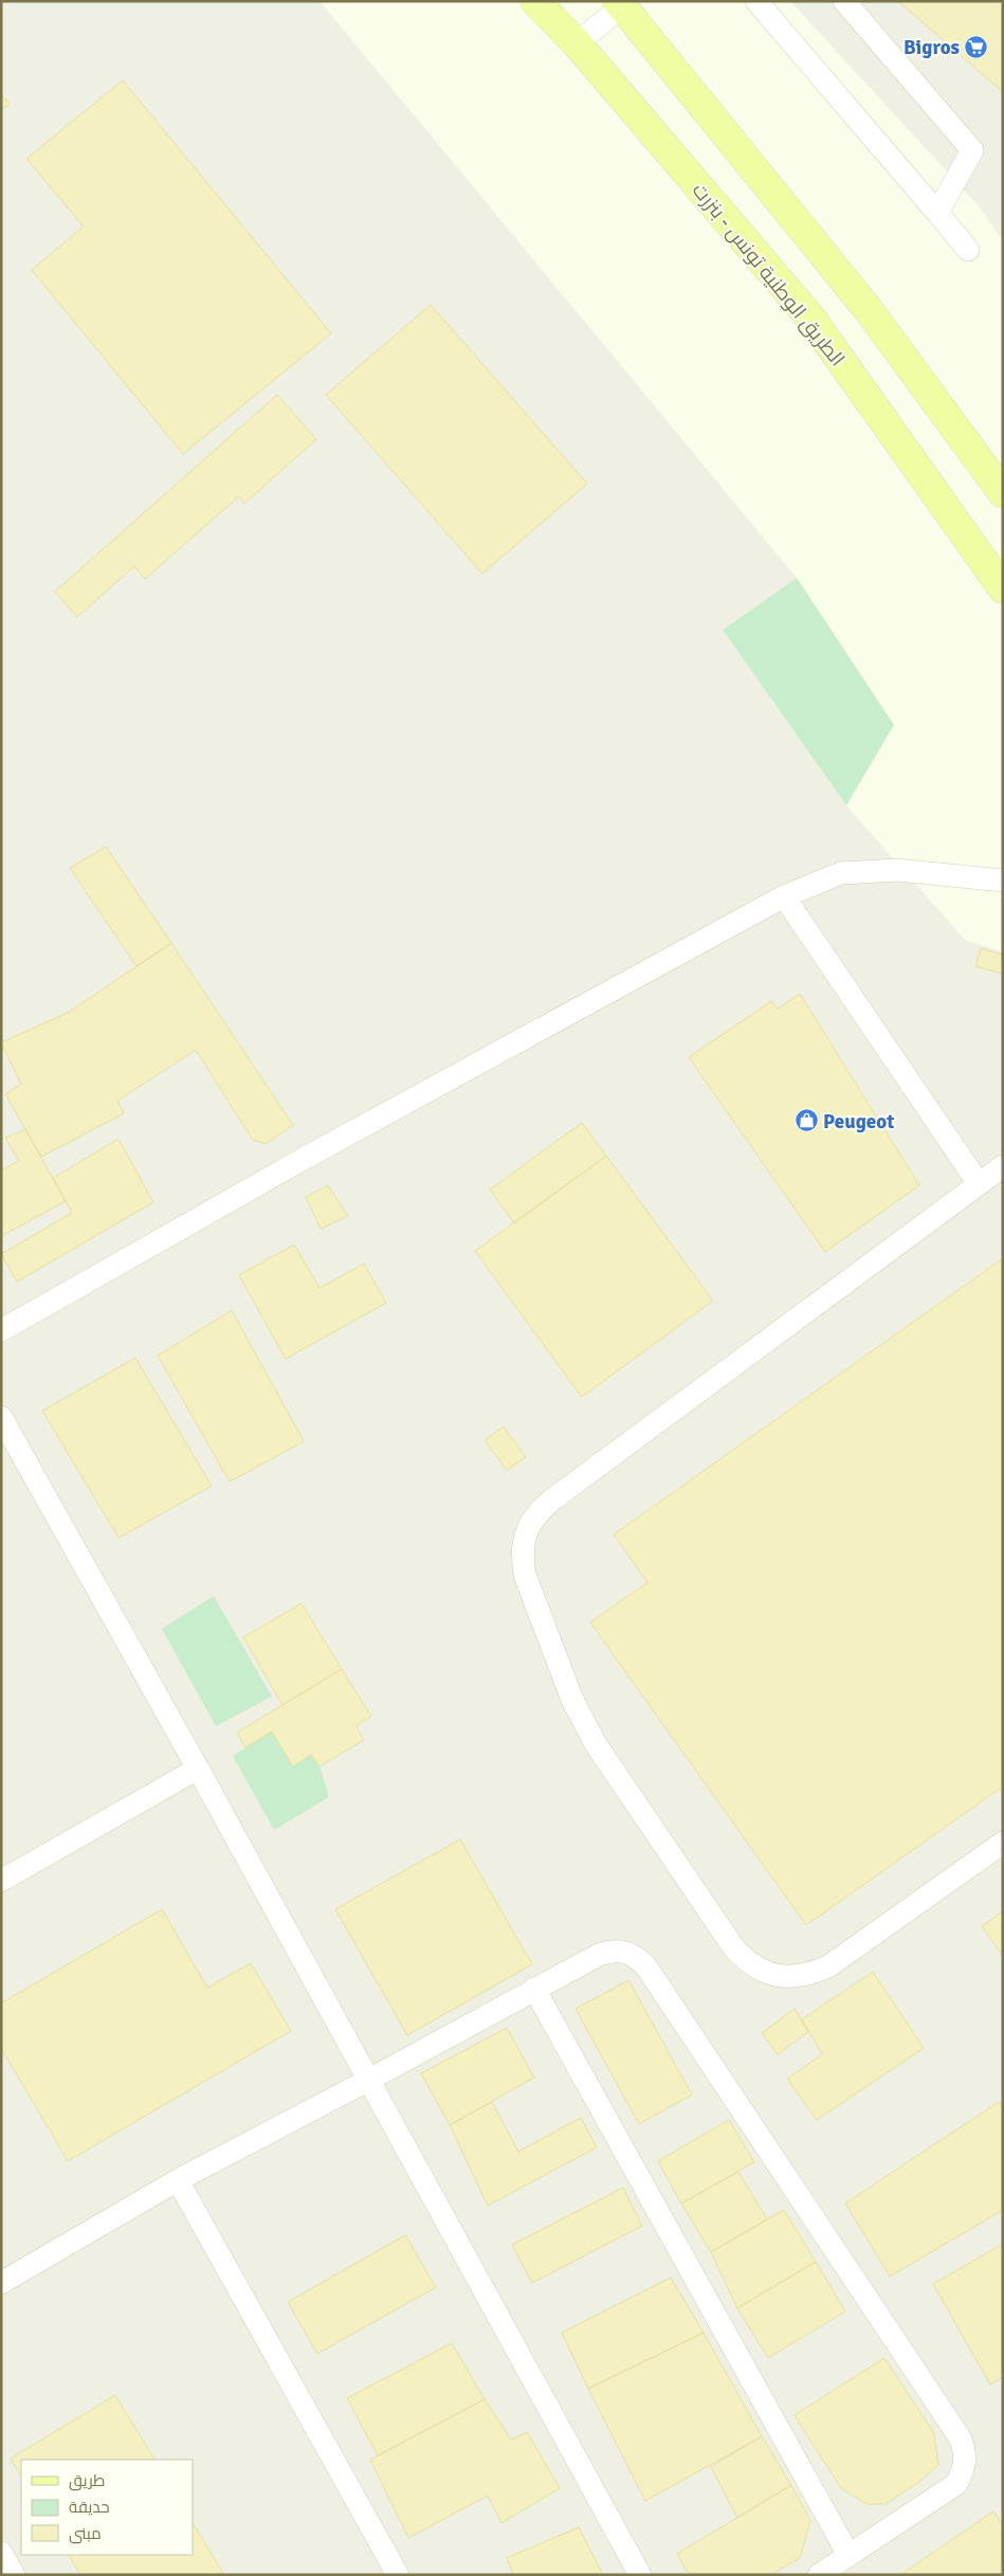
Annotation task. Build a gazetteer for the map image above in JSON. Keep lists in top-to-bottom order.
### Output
{
  "streets": {
    "main road": ["الطريق الوطنية تونس - بنزرت"]
  },
  "places": {
    "supermarket": ["Bigros"],
    "shop": ["Peugeot"]
  },
  "legend": ["طريق", "حديقة", "مبنى"]
}
